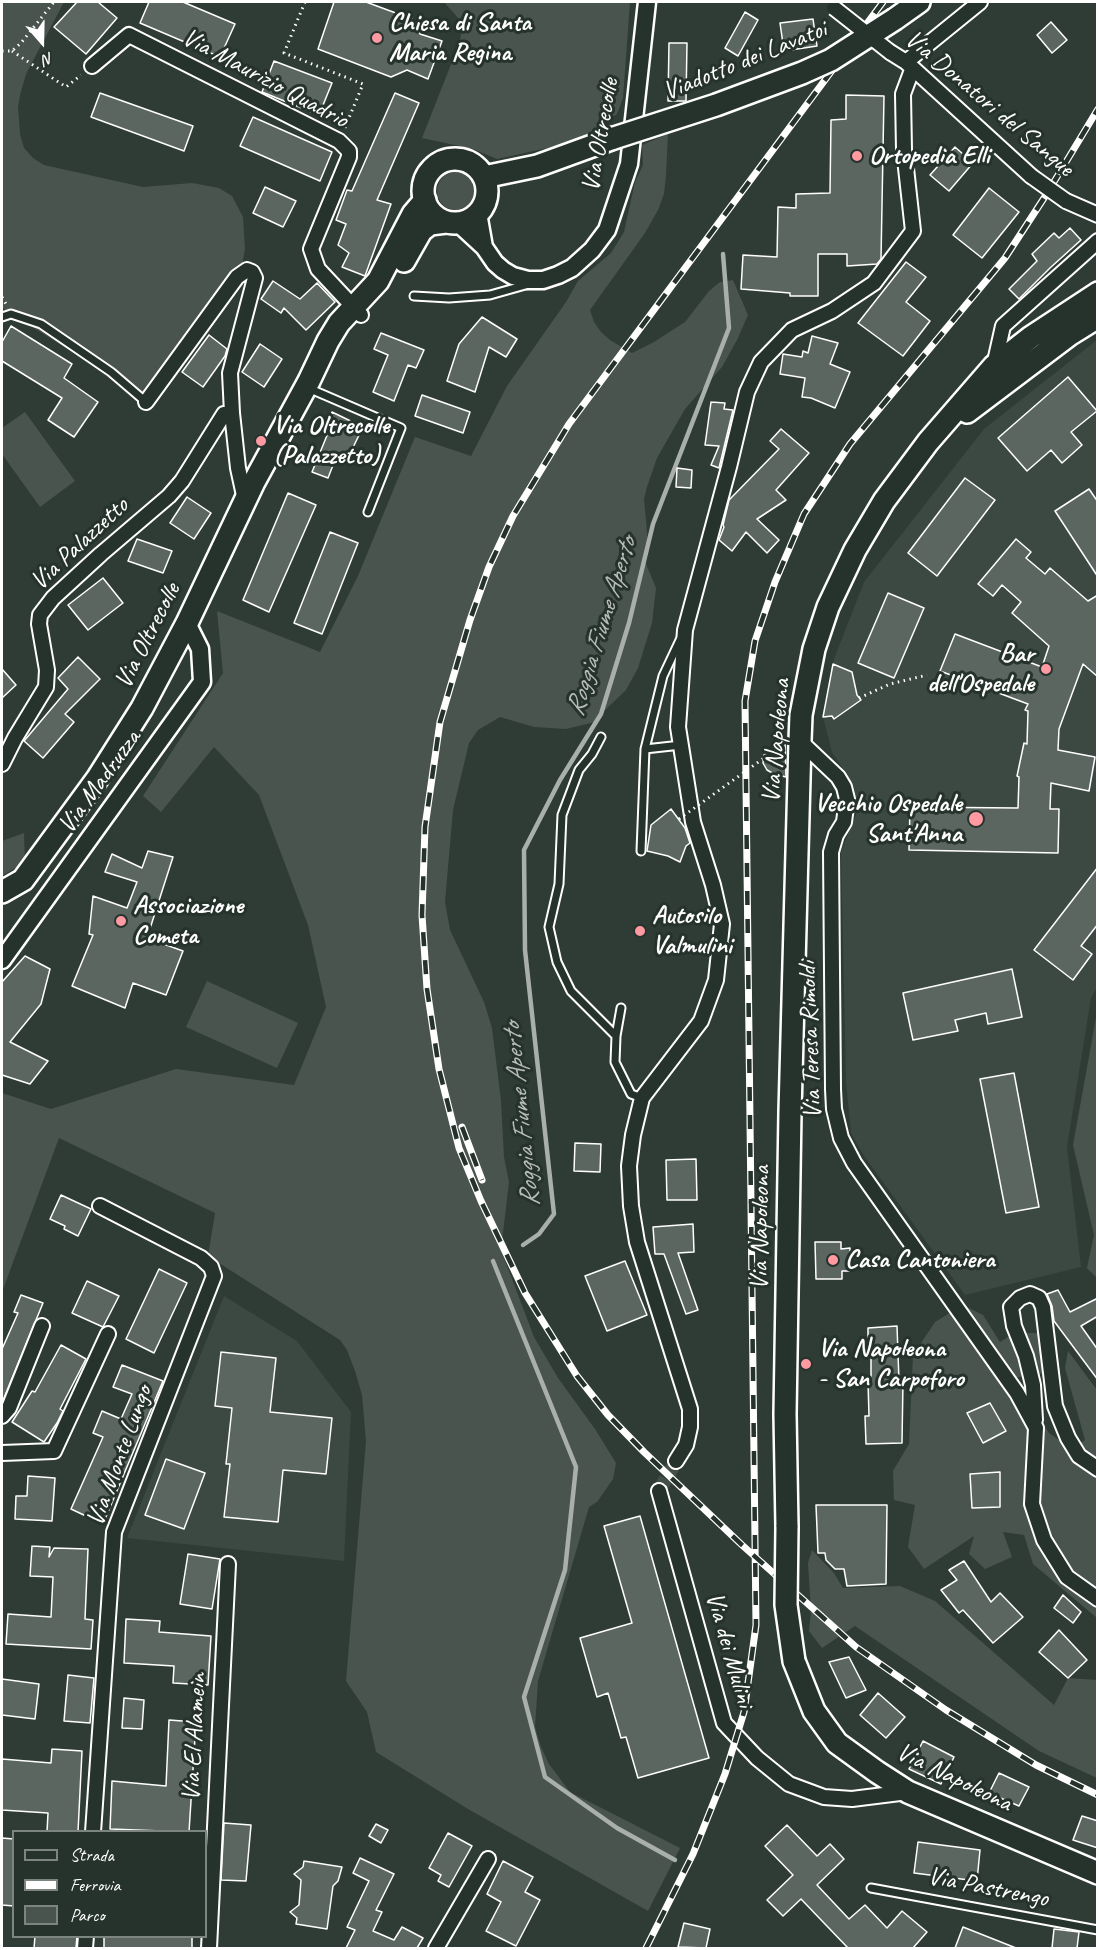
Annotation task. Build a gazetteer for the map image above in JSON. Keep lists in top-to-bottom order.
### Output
{
  "streets": {
    "main road": ["Viadotto dei Lavatoi", "Via Oltrecolle", "Via Napoleona"],
    "street": [
      "Via Maurizio Quadrio",
      "Via Donatori del Sangue",
      "Via Palazzetto",
      "Via Madruzza",
      "Via Teresa Rimoldi",
      "Via Monte Lungo",
      "Via dei Mulini",
      "Via El Alamein"
    ],
    "lane": ["Via Pastrengo"]
  },
  "crossings": [
    ["Viadotto dei Lavatoi", "Via Oltrecolle"],
    ["Via Maurizio Quadrio", "Via Oltrecolle"],
    ["Via Oltrecolle", "Via Madruzza"],
    ["Via Napoleona", "Via Teresa Rimoldi"],
    ["Via Napoleona", "Via dei Mulini"]
  ],
  "water": ["Roggia Fiume Aperto"],
  "places": [
    "Chiesa di Santa Maria Regina",
    "Ortopedia Elli",
    "Via Oltrecolle (Palazzetto)",
    "Bar dell'Ospedale",
    "Vecchio Ospedale Sant'Anna",
    "Associazione Cometa",
    "Autosilo Valmulini",
    "Casa Cantoniera",
    "Via Napoleona - San Carpoforo"
  ],
  "legend": ["Strada", "Ferrovia", "Parco"],
  "north": "bottom"
}
